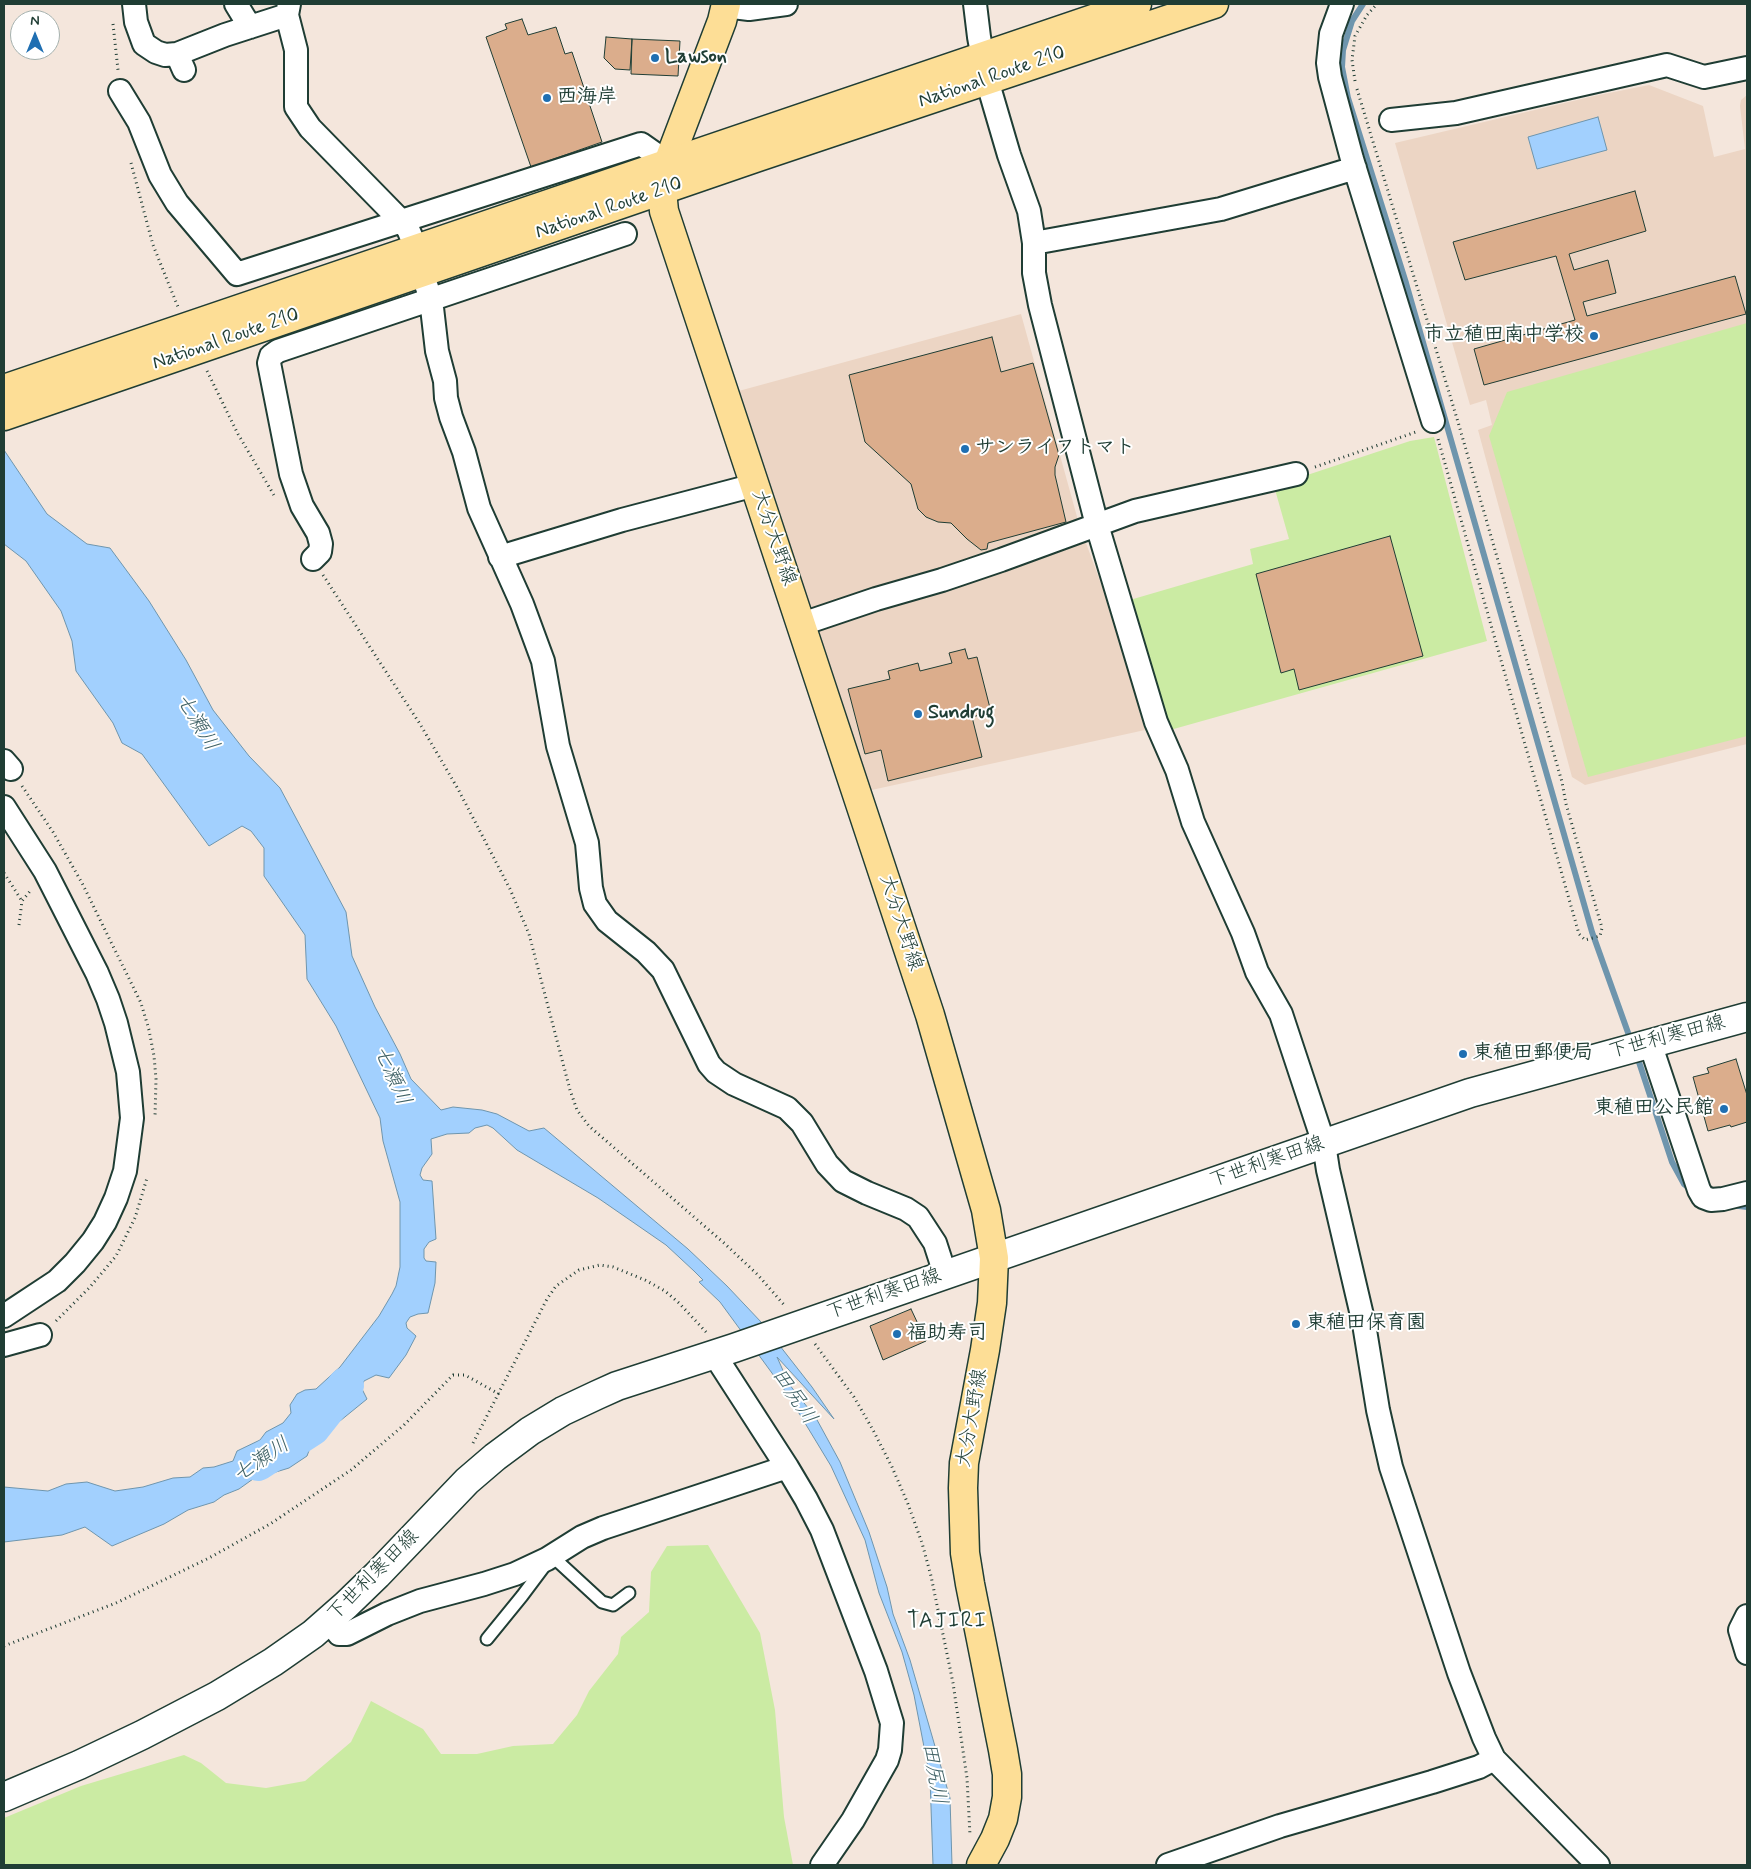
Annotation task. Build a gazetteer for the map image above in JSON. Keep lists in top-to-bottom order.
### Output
{
  "streets": {
    "main road": ["National Route 210", "大分大野線", "下世利寒田線"]
  },
  "crossings": [
    ["National Route 210", "大分大野線"],
    ["大分大野線", "下世利寒田線"]
  ],
  "districts": ["TAJIRI"],
  "water": ["七瀬川", "田尻川"],
  "places": [
    "Lawson",
    "西海岸",
    "市立稙田南中学校",
    "サンライフトマト",
    "Sundrug",
    "東稙田郵便局",
    "東稙田公民館",
    "東稙田保育園",
    "福助寿司"
  ],
  "north": "top"
}
